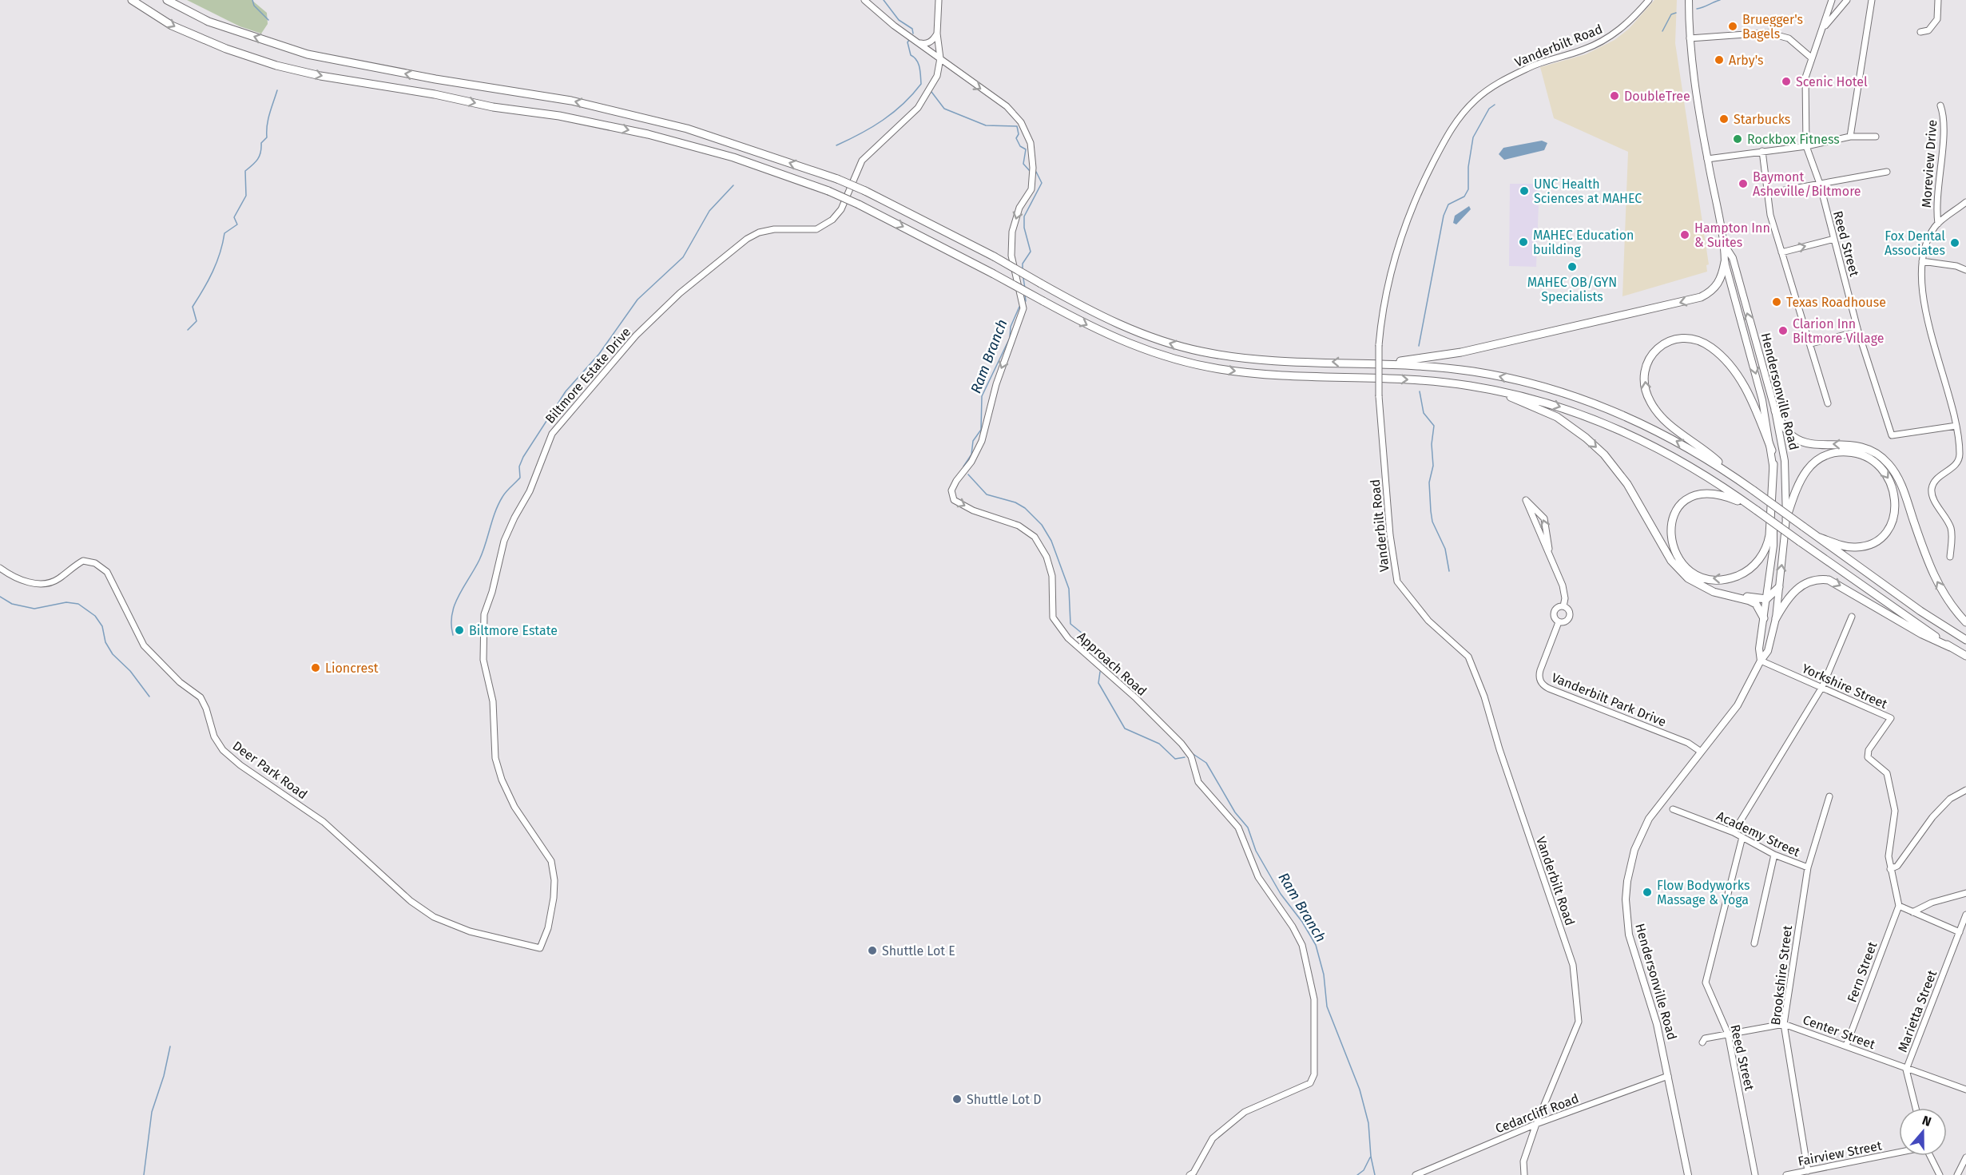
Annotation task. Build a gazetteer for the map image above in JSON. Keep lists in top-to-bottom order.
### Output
{
  "streets": {
    "main road": ["Hendersonville Road"],
    "street": [
      "Vanderbilt Road",
      "Moreview Drive",
      "Reed Street",
      "Biltmore Estate Drive",
      "Approach Road",
      "Yorkshire Street",
      "Vanderbilt Park Drive",
      "Deer Park Road",
      "Academy Street",
      "Fern Street",
      "Brookshire Street",
      "Marietta Street",
      "Center Street",
      "Cedarcliff Road",
      "Fairview Street"
    ]
  },
  "crossings": [
    ["Vanderbilt Road", "Cedarcliff Road"],
    ["Reed Street", "Academy Street"],
    ["Reed Street", "Center Street"],
    ["Biltmore Estate Drive", "Approach Road"],
    ["Biltmore Estate Drive", "Deer Park Road"],
    ["Hendersonville Road", "Yorkshire Street"],
    ["Hendersonville Road", "Vanderbilt Park Drive"],
    ["Hendersonville Road", "Cedarcliff Road"],
    ["Yorkshire Street", "Fern Street"],
    ["Academy Street", "Brookshire Street"],
    ["Fern Street", "Center Street"],
    ["Brookshire Street", "Center Street"],
    ["Brookshire Street", "Fairview Street"],
    ["Marietta Street", "Center Street"]
  ],
  "one_way": ["Approach Road"],
  "water": ["Ram Branch"],
  "places": [
    "Bruegger's Bagels",
    "Arby's",
    "Scenic Hotel",
    "DoubleTree",
    "Starbucks",
    "Rockbox Fitness",
    "Baymont Asheville/Biltmore",
    "UNC Health Sciences at MAHEC",
    "Hampton Inn & Suites",
    "MAHEC Education building",
    "Fox Dental Associates",
    "MAHEC OB/GYN Specialists",
    "Texas Roadhouse",
    "Clarion Inn Biltmore Village",
    "Biltmore Estate",
    "Lioncrest",
    "Flow Bodyworks Massage & Yoga",
    "Shuttle Lot E",
    "Shuttle Lot D"
  ],
  "north": "top"
}
